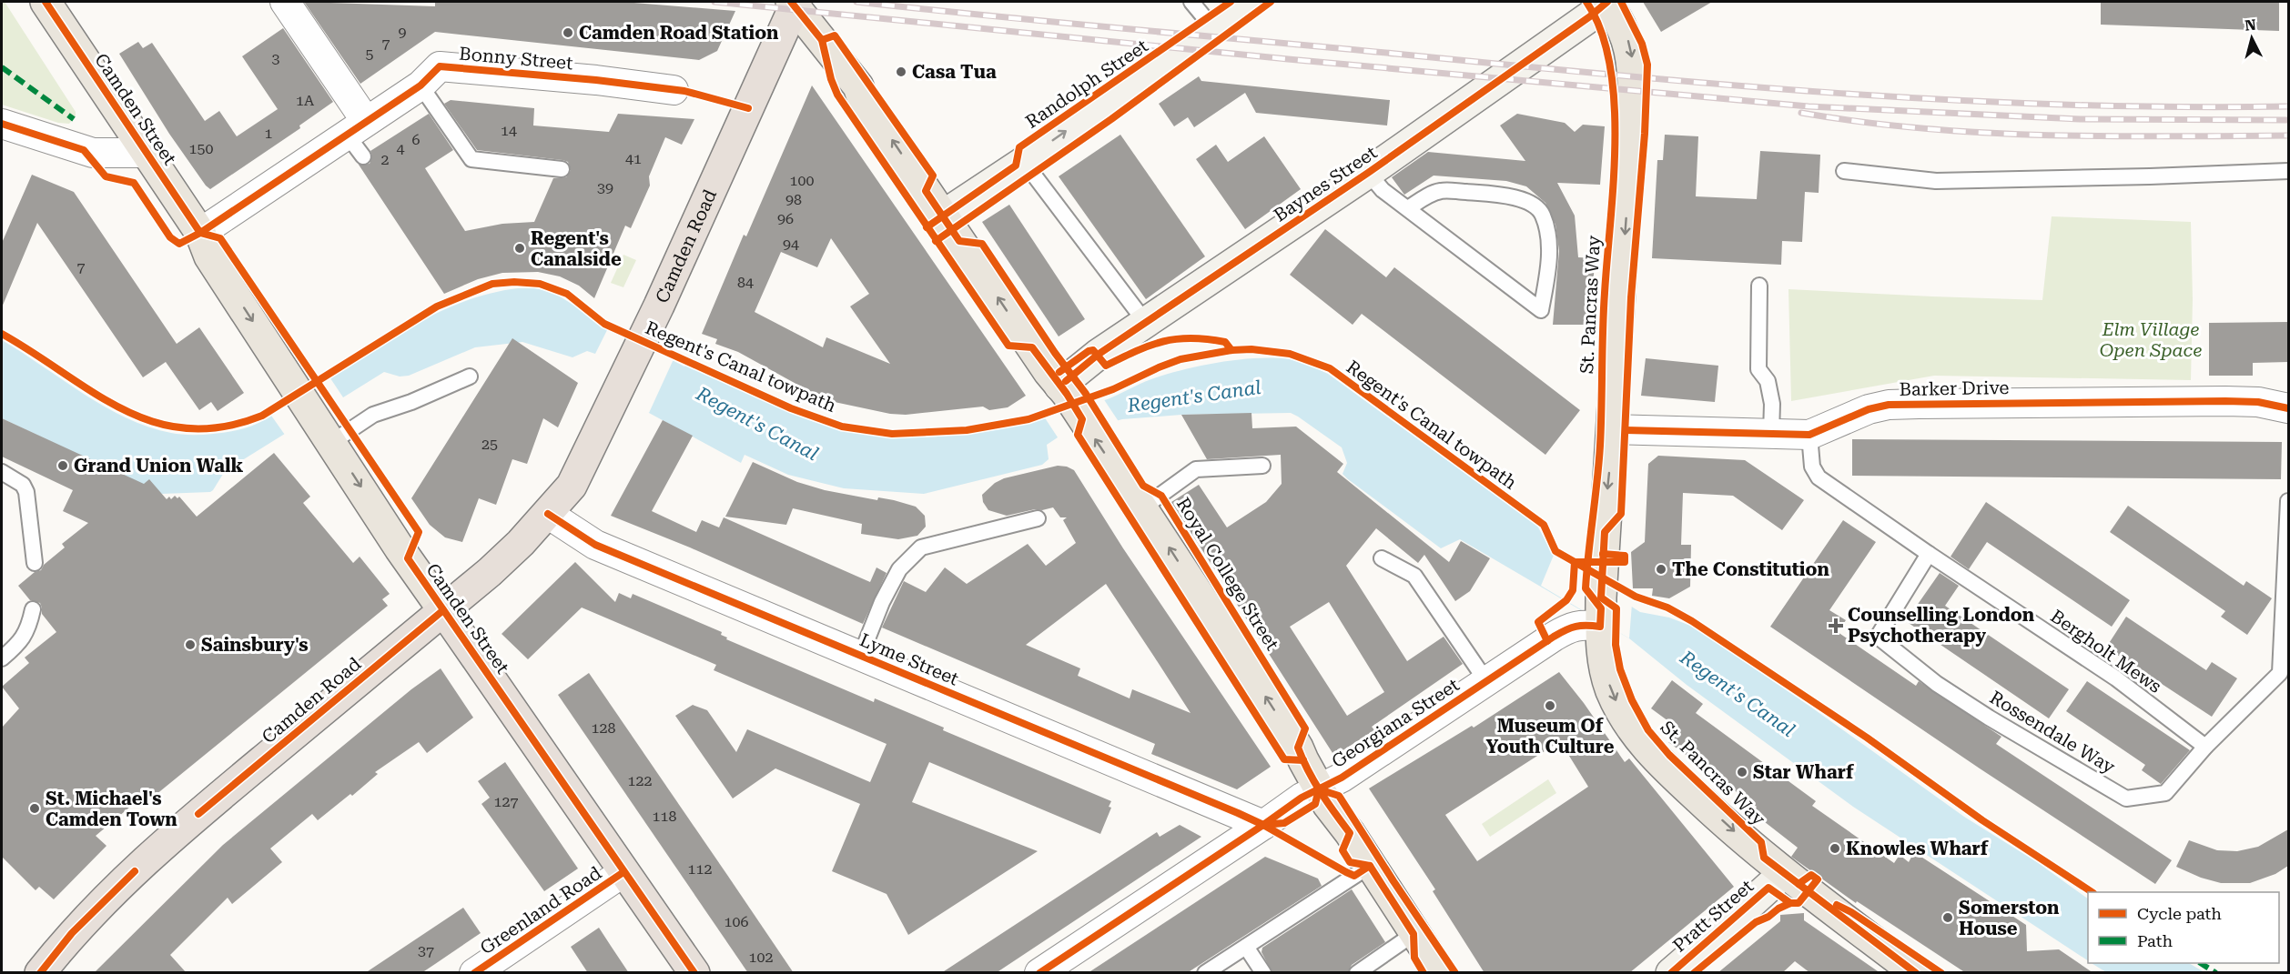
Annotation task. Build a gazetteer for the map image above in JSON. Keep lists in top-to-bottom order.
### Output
{
  "streets": {
    "highway": ["Camden Street", "Camden Road"],
    "main road": ["St. Pancras Way", "Royal College Street"],
    "street": [
      "Bonny Street",
      "Randolph Street",
      "Baynes Street",
      "Barker Drive",
      "Lyme Street",
      "Georgiana Street",
      "Greenland Road",
      "Pratt Street"
    ],
    "lane": ["Bergholt Mews", "Rossendale Way"],
    "cycle path": ["Regent's Canal towpath"]
  },
  "crossings": [
    ["Bonny Street", "Camden Street"],
    ["Randolph Street", "Royal College Street"],
    ["Camden Street", "Camden Road"],
    ["Camden Street", "Greenland Road"],
    ["Baynes Street", "St. Pancras Way"],
    ["Baynes Street", "Royal College Street"],
    ["Camden Road", "Royal College Street"],
    ["Camden Road", "Lyme Street"],
    ["St. Pancras Way", "Barker Drive"],
    ["St. Pancras Way", "Georgiana Street"],
    ["St. Pancras Way", "Pratt Street"],
    ["Royal College Street", "Georgiana Street"],
    ["Bergholt Mews", "Rossendale Way"],
    ["Lyme Street", "Georgiana Street"]
  ],
  "one_way": [
    "Randolph Street",
    "Camden Street",
    "St. Pancras Way",
    "Royal College Street"
  ],
  "water": ["Regent's Canal"],
  "parks": ["Elm Village Open Space"],
  "places": {
    "other": [
      "Camden Road Station",
      "Casa Tua",
      "Regent's Canalside",
      "Grand Union Walk",
      "The Constitution",
      "Sainsbury's",
      "Museum Of Youth Culture",
      "Star Wharf",
      "St. Michael's Camden Town",
      "Knowles Wharf",
      "Somerston House"
    ],
    "health": ["Counselling London Psychotherapy"]
  },
  "house_numbers": [
    "9",
    "7",
    "5",
    "3",
    "1A",
    "14",
    "1",
    "6",
    "150",
    "4",
    "41",
    "2",
    "100",
    "39",
    "98",
    "96",
    "94",
    "7",
    "84",
    "25",
    "128",
    "122",
    "127",
    "118",
    "112",
    "106",
    "37",
    "102"
  ],
  "legend": ["Cycle path", "Path"],
  "north": "top"
}
